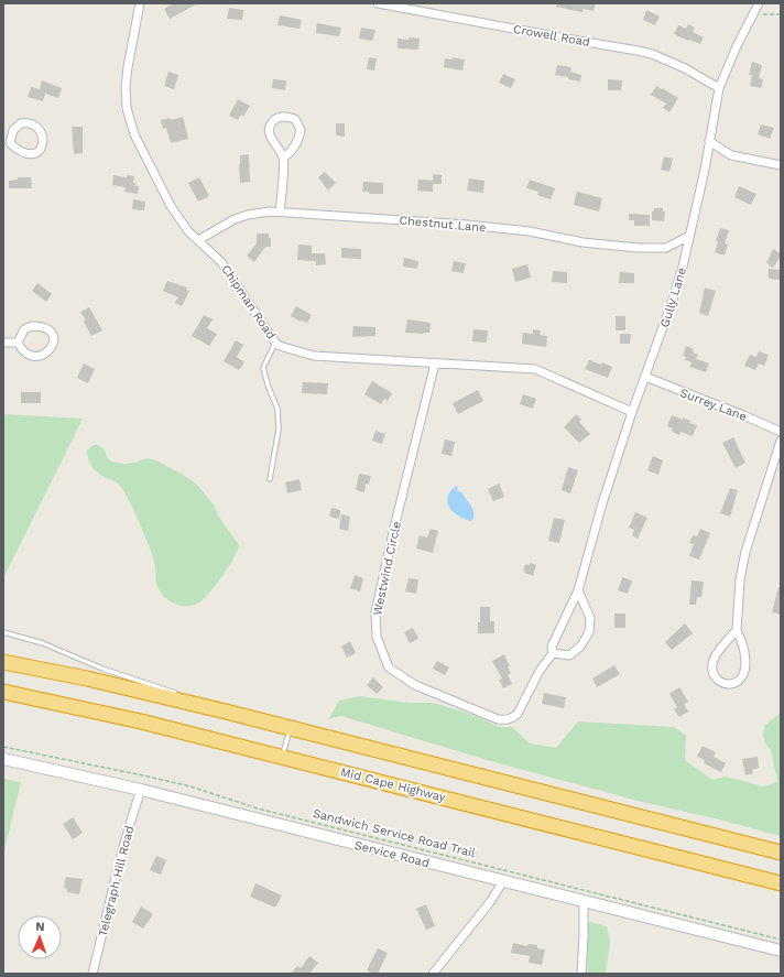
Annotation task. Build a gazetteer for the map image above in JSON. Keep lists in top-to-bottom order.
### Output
{
  "streets": {
    "highway": ["Mid Cape Highway"],
    "street": [
      "Crowell Road",
      "Chestnut Lane",
      "Gully Lane",
      "Chipman Road",
      "Surrey Lane",
      "Westwind Circle",
      "Service Road",
      "Telegraph Hill Road"
    ],
    "path": ["Sandwich Service Road Trail"]
  },
  "crossings": [
    ["Crowell Road", "Gully Lane"],
    ["Chestnut Lane", "Gully Lane"],
    ["Chestnut Lane", "Chipman Road"],
    ["Gully Lane", "Chipman Road"],
    ["Gully Lane", "Surrey Lane"],
    ["Gully Lane", "Westwind Circle"],
    ["Chipman Road", "Westwind Circle"],
    ["Service Road", "Telegraph Hill Road"]
  ],
  "north": "top"
}
